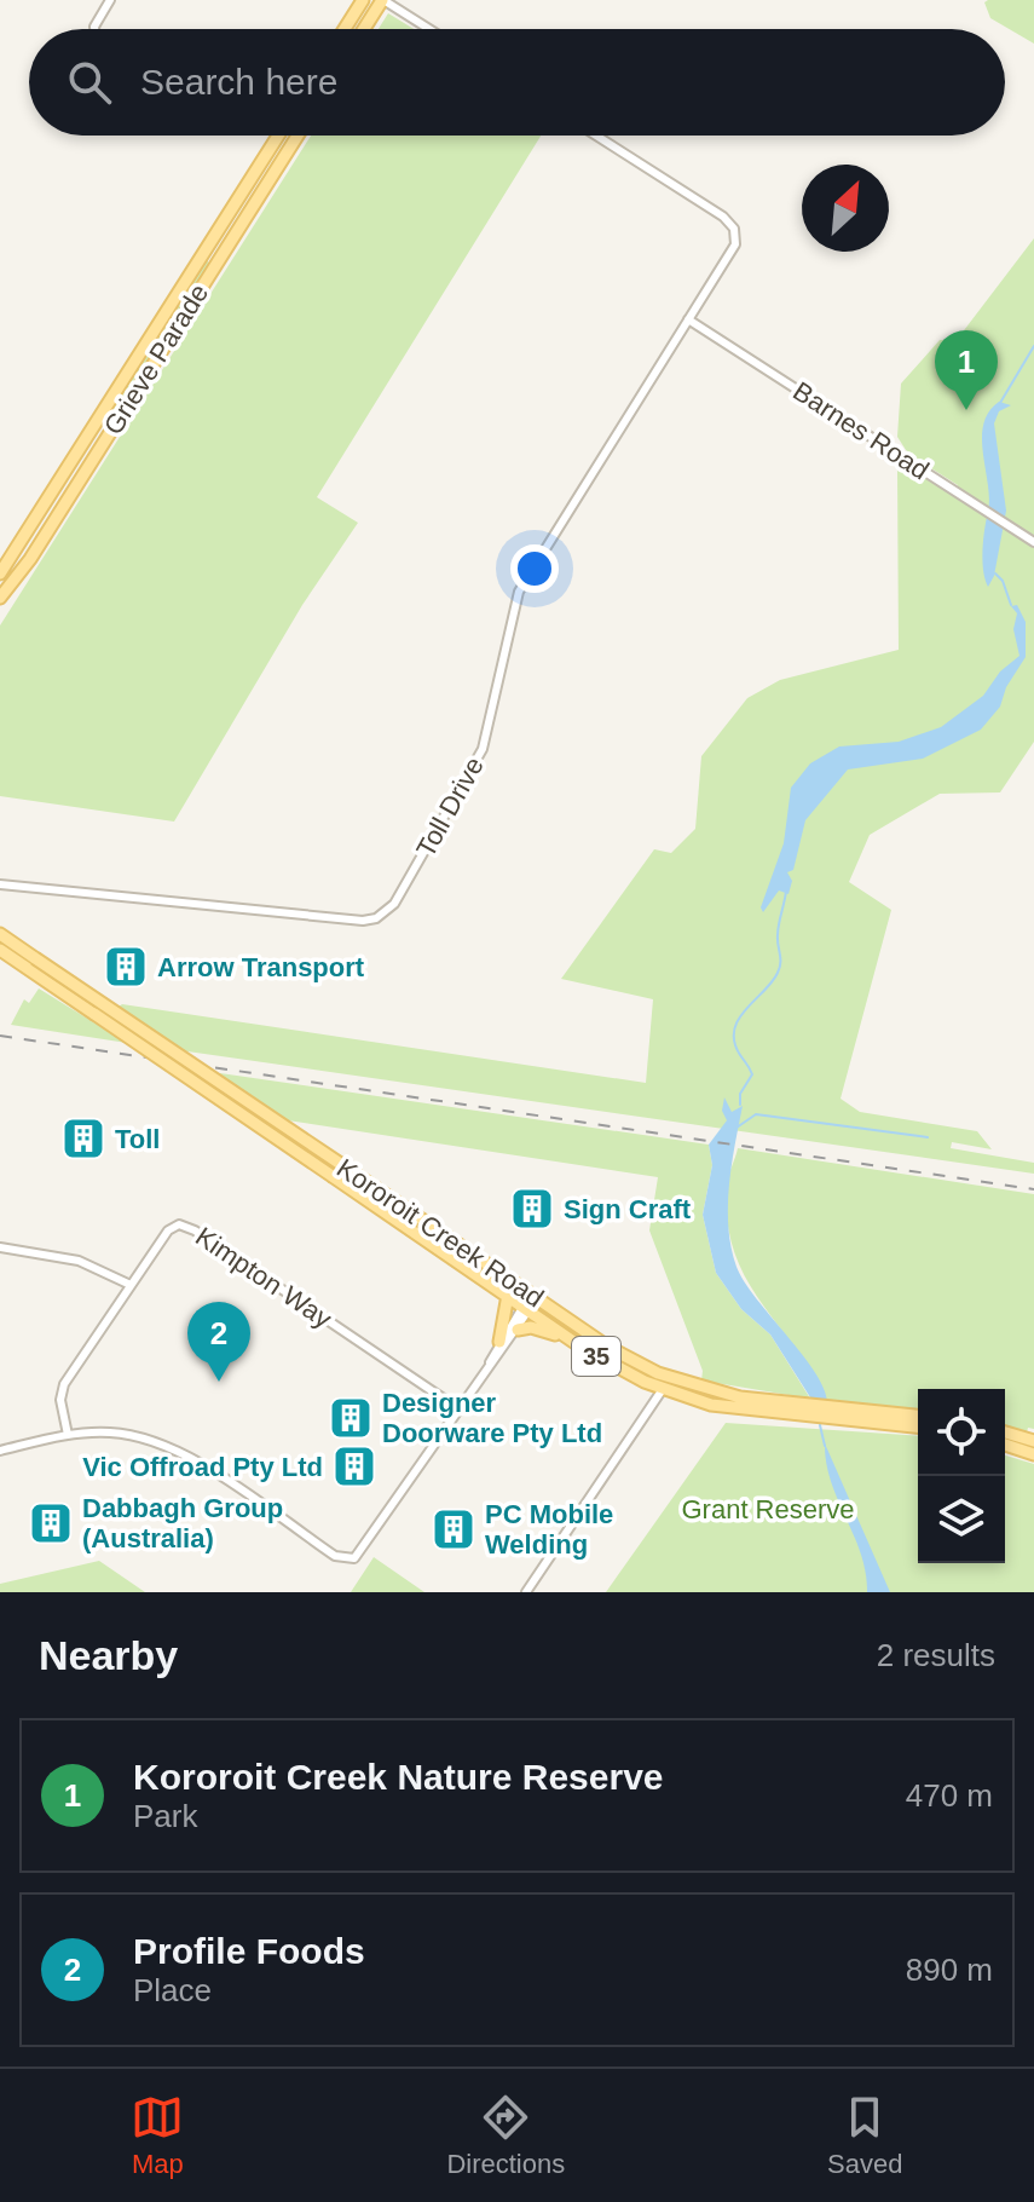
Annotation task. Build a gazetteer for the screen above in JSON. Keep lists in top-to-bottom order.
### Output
{
  "streets": {
    "main road": ["Grieve Parade", "Kororoit Creek Road", "35"],
    "street": ["Barnes Road", "Toll Drive", "Kimpton Way"]
  },
  "crossings": [
    ["Barnes Road", "Toll Drive"]
  ],
  "parks": ["Grant Reserve"],
  "places": {
    "building": [
      "Arrow Transport",
      "Toll",
      "Sign Craft",
      "Designer Doorware Pty Ltd",
      "Vic Offroad Pty Ltd",
      "Dabbagh Group (Australia)",
      "PC Mobile Welding"
    ]
  },
  "north": "top right",
  "page": {
    "search": "Search here",
    "pins": ["1", "2"],
    "heading": ["Nearby", "2 results"],
    "list": [
      {
        "mark": "1",
        "name": "Kororoit Creek Nature Reserve",
        "note": "Park",
        "value": "470 m"
      },
      {
        "mark": "2",
        "name": "Profile Foods",
        "note": "Place",
        "value": "890 m"
      }
    ],
    "nav": ["Map", "Directions", "Saved"]
  }
}
